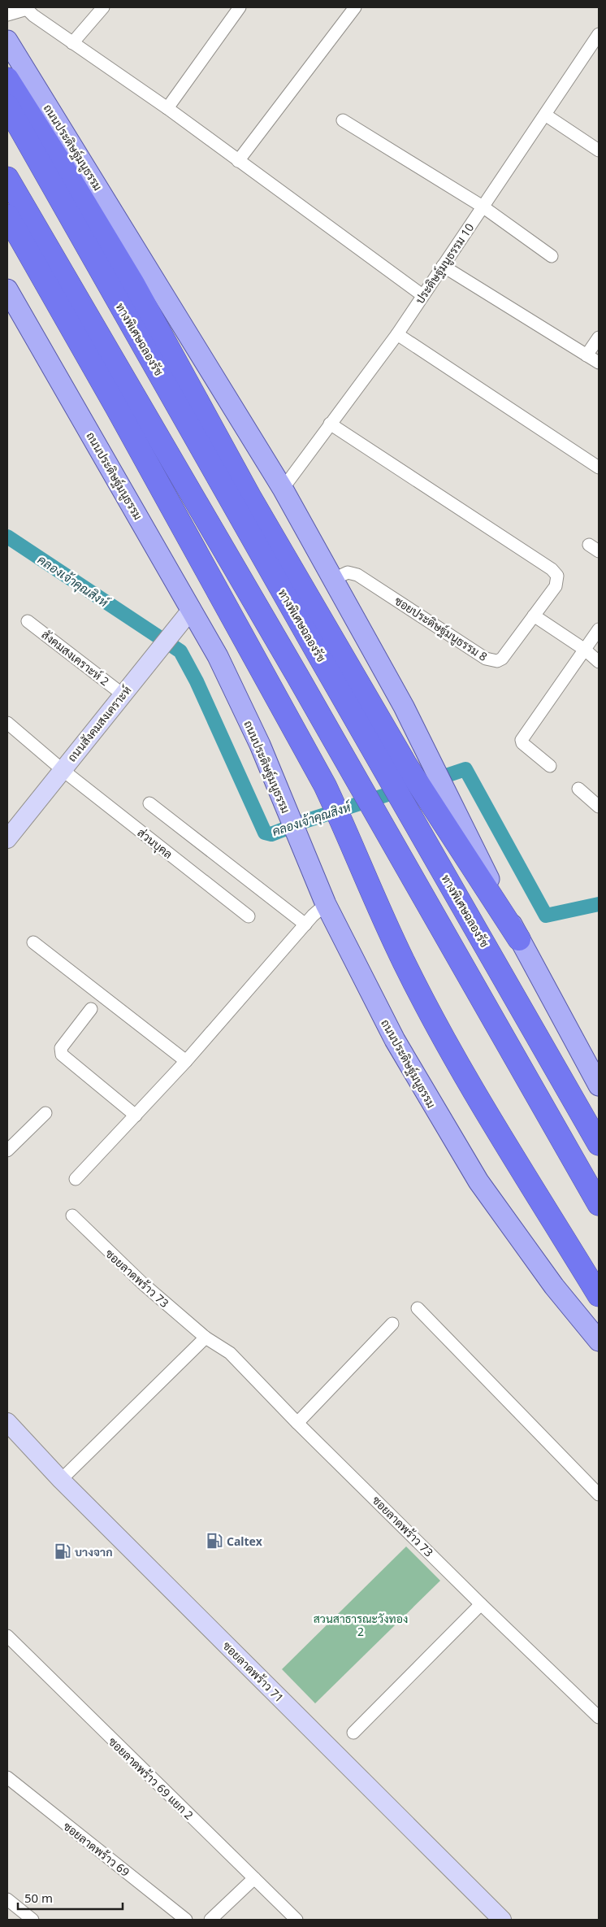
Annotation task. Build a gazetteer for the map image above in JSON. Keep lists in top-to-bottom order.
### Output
{
  "streets": {
    "highway": ["ทางพิเศษฉลองรัช"],
    "main road": ["ถนนประดิษฐ์มนูธรรม"],
    "street": [
      "ประดิษฐ์มนูธรรม 10",
      "ซอยประดิษฐ์มนูธรรม 8",
      "สังคมสงเคราะห์ 2",
      "ถนนสังคมสงเคราะห์",
      "ส่วนบุคล",
      "ซอยลาดพร้าว 73",
      "ซอยลาดพร้าว 71",
      "ซอยลาดพร้าว 69 แยก 2",
      "ซอยลาดพร้าว 69"
    ]
  },
  "crossings": [
    ["ถนนประดิษฐ์มนูธรรม", "ประดิษฐ์มนูธรรม 10"],
    ["ถนนประดิษฐ์มนูธรรม", "ซอยประดิษฐ์มนูธรรม 8"],
    ["ถนนประดิษฐ์มนูธรรม", "ถนนสังคมสงเคราะห์"],
    ["ประดิษฐ์มนูธรรม 10", "ซอยประดิษฐ์มนูธรรม 8"],
    ["สังคมสงเคราะห์ 2", "ถนนสังคมสงเคราะห์"],
    ["ถนนสังคมสงเคราะห์", "ส่วนบุคล"]
  ],
  "water": ["คลองเจ้าคุณสิงห์"],
  "parks": ["สวนสาธารณะวังทอง 2"],
  "places": {
    "fuel station": ["Caltex", "บางจาก"]
  },
  "scale_bar": "50 m"
}
